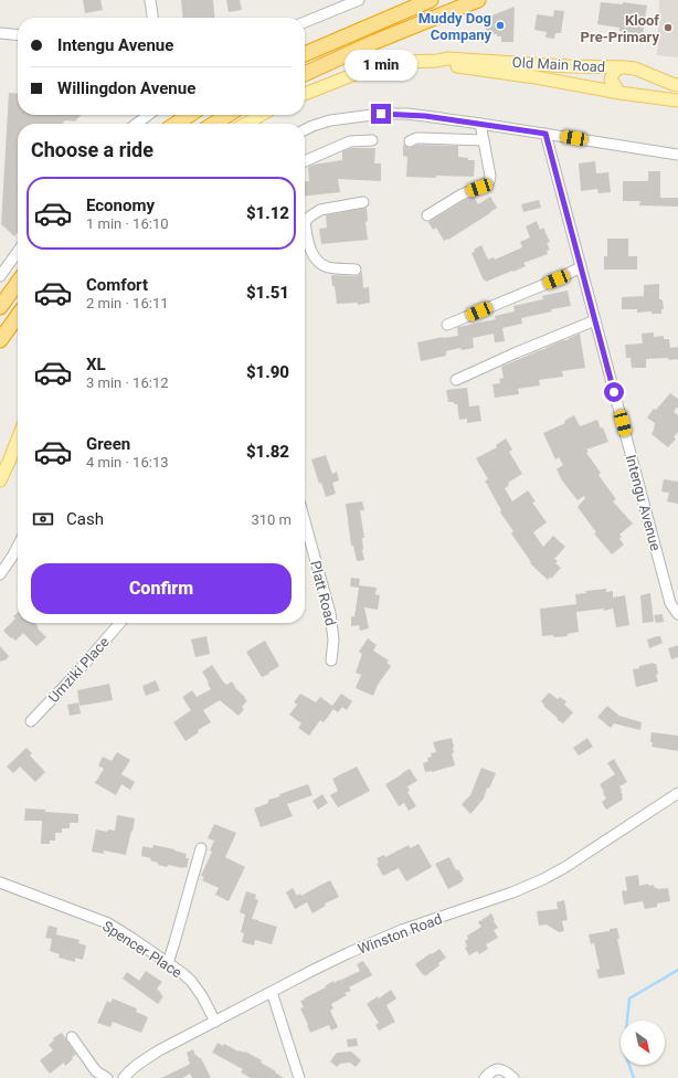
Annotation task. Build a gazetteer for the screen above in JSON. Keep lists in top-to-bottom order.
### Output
{
  "streets": {
    "main road": ["Old Main Road"],
    "street": [
      "Intengu Avenue",
      "Platt Road",
      "Umziki Place",
      "Winston Road",
      "Spencer Place"
    ]
  },
  "crossings": [
    ["Winston Road", "Spencer Place"]
  ],
  "places": ["Muddy Dog Company", "Kloof Pre-Primary"],
  "north": "bottom right",
  "page": {
    "banner": ["Intengu Avenue", "Willingdon Avenue"],
    "bubble": "1 min",
    "heading": "Choose a ride",
    "list": [
      {
        "name": "Economy",
        "note": "1 min · 16:10",
        "value": "$1.12"
      },
      {
        "name": "Comfort",
        "note": "2 min · 16:11",
        "value": "$1.51"
      },
      {
        "name": "XL",
        "note": "3 min · 16:12",
        "value": "$1.90"
      },
      {
        "name": "Green",
        "note": "4 min · 16:13",
        "value": "$1.82"
      }
    ],
    "pay": ["Cash", "310 m"],
    "buttons": "Confirm"
  }
}
